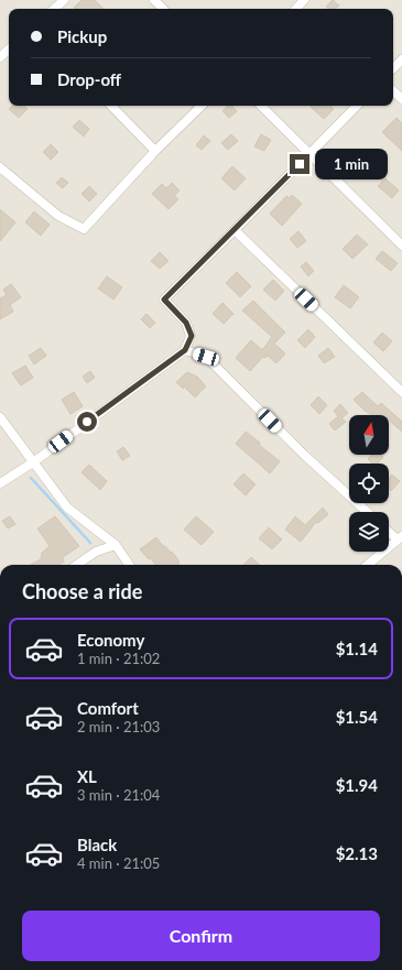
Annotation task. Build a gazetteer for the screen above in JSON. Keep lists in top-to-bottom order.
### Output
{
  "north": "top",
  "page": {
    "banner": ["Pickup", "Drop-off"],
    "bubble": "1 min",
    "heading": "Choose a ride",
    "list": [
      {
        "name": "Economy",
        "note": "1 min · 21:02",
        "value": "$1.14"
      },
      {
        "name": "Comfort",
        "note": "2 min · 21:03",
        "value": "$1.54"
      },
      {
        "name": "XL",
        "note": "3 min · 21:04",
        "value": "$1.94"
      },
      {
        "name": "Black",
        "note": "4 min · 21:05",
        "value": "$2.13"
      }
    ],
    "buttons": "Confirm"
  }
}
